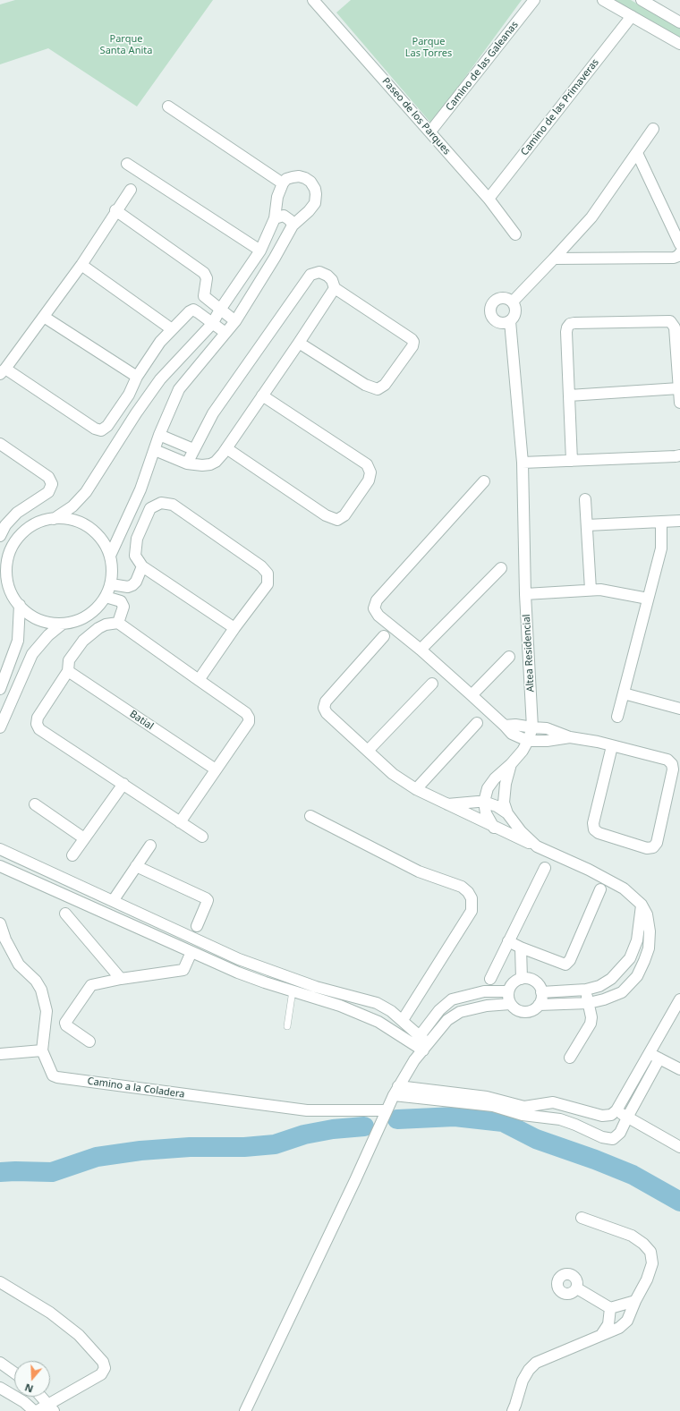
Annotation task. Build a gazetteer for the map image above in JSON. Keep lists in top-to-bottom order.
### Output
{
  "streets": {
    "street": [
      "Camino de las Galeanas",
      "Camino de las Primaveras",
      "Paseo de los Parques",
      "Altea Residencial",
      "Batial",
      "Camino a la Coladera"
    ]
  },
  "crossings": [
    ["Camino de las Galeanas", "Paseo de los Parques"],
    ["Camino de las Primaveras", "Paseo de los Parques"]
  ],
  "parks": ["Parque Santa Anita", "Parque Las Torres"],
  "north": "bottom"
}
